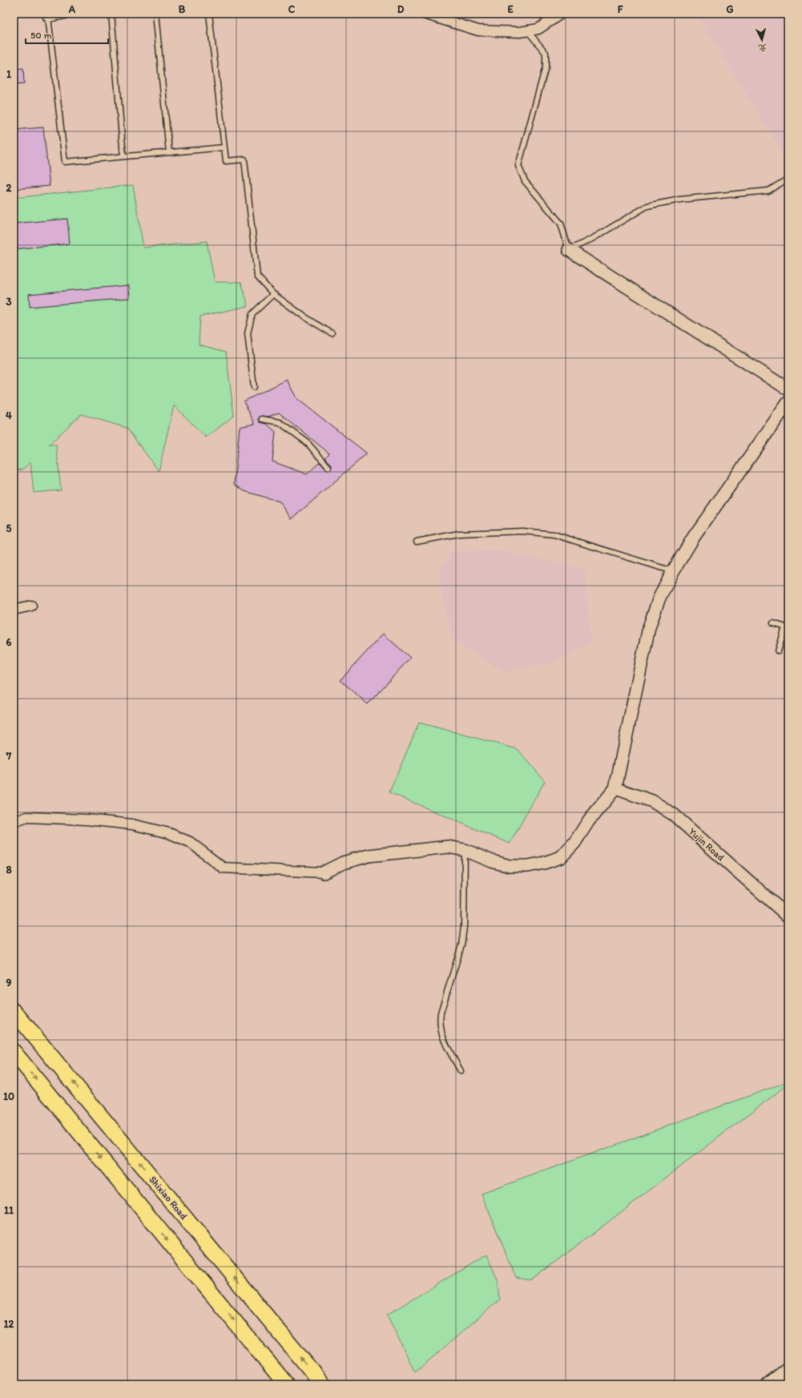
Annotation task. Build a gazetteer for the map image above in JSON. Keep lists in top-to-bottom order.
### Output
{
  "streets": {
    "main road": ["Shixiao Road"],
    "street": ["Yujin Road"]
  },
  "scale_bar": "50 m",
  "north": "bottom",
  "grid": {
    "columns": [
      "A",
      "B",
      "C",
      "D",
      "E",
      "F",
      "G"
    ],
    "rows": [
      "1",
      "2",
      "3",
      "4",
      "5",
      "6",
      "7",
      "8",
      "9",
      "10",
      "11",
      "12"
    ]
  }
}
